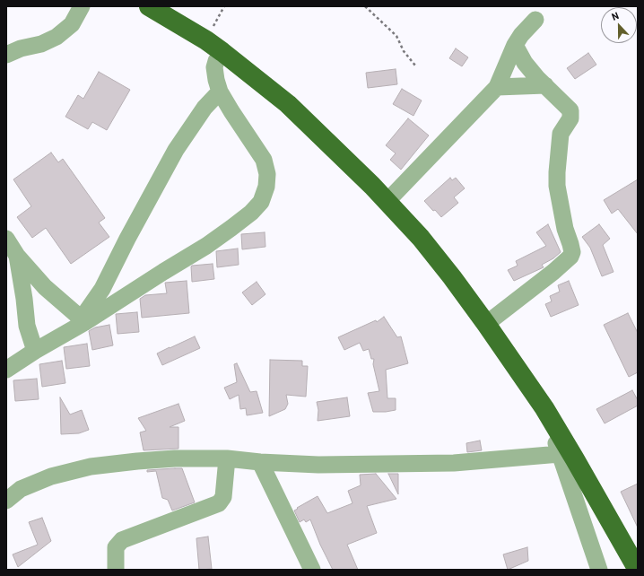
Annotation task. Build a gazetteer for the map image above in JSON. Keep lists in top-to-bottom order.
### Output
{
  "north": "top"
}
